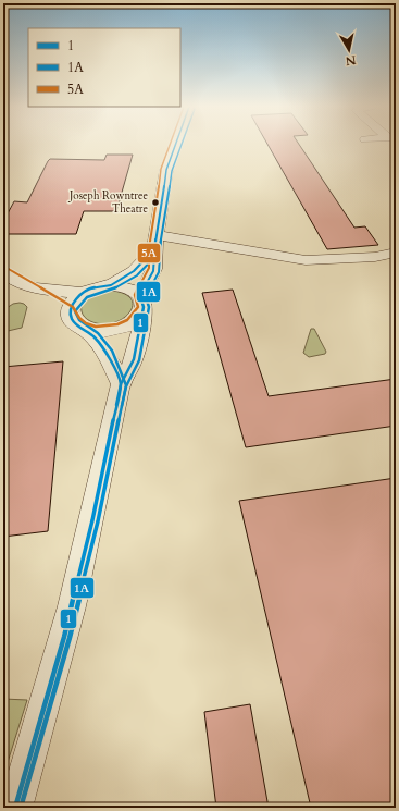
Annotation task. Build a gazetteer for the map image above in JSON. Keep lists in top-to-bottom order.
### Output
{
  "places": ["Joseph Rowntree Theatre"],
  "lines": ["transit line 1", "transit line 1A", "transit line 5A"],
  "legend": ["1", "1A", "5A"],
  "north": "bottom"
}
